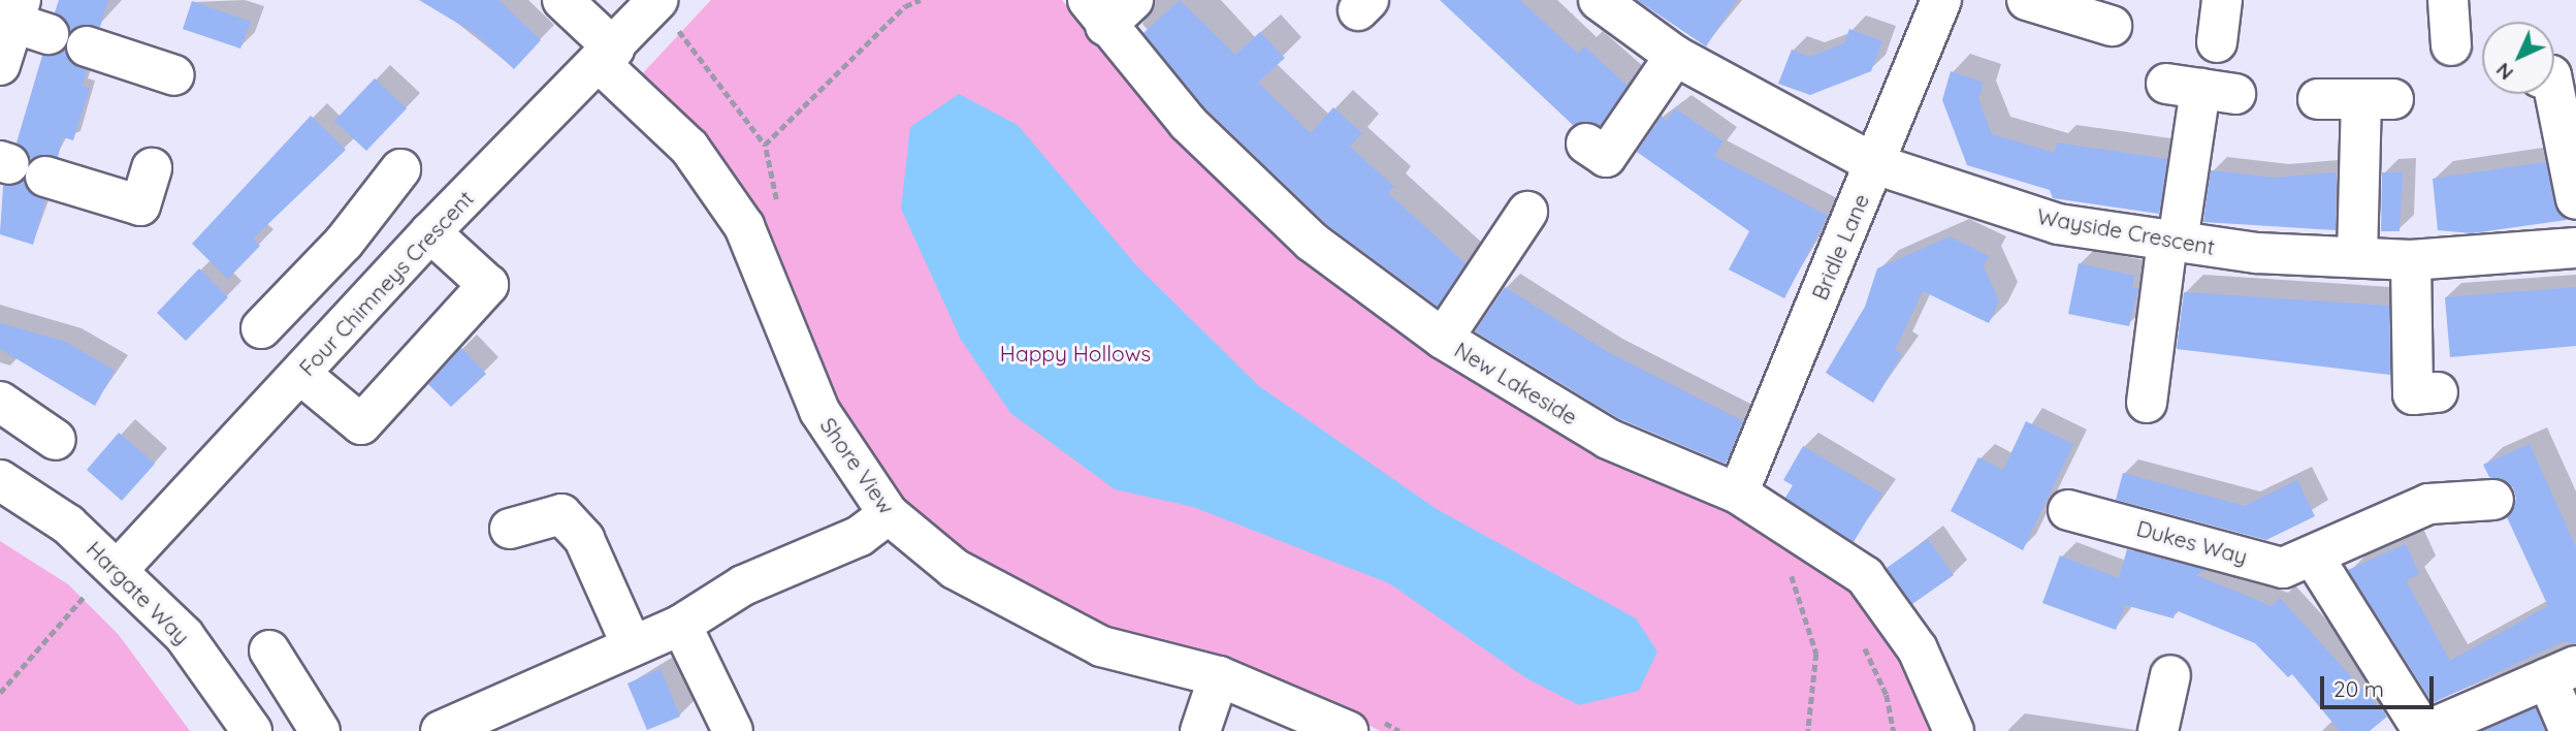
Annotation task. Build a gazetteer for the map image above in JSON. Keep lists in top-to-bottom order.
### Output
{
  "streets": {
    "street": [
      "Wayside Crescent",
      "Bridle Lane",
      "Four Chimneys Crescent",
      "New Lakeside",
      "Shore View",
      "Dukes Way",
      "Hargate Way"
    ]
  },
  "crossings": [
    ["Wayside Crescent", "Bridle Lane"],
    ["Bridle Lane", "New Lakeside"],
    ["Four Chimneys Crescent", "Shore View"],
    ["Four Chimneys Crescent", "Hargate Way"]
  ],
  "parks": ["Happy Hollows"],
  "scale_bar": "20 m",
  "north": "bottom left"
}
